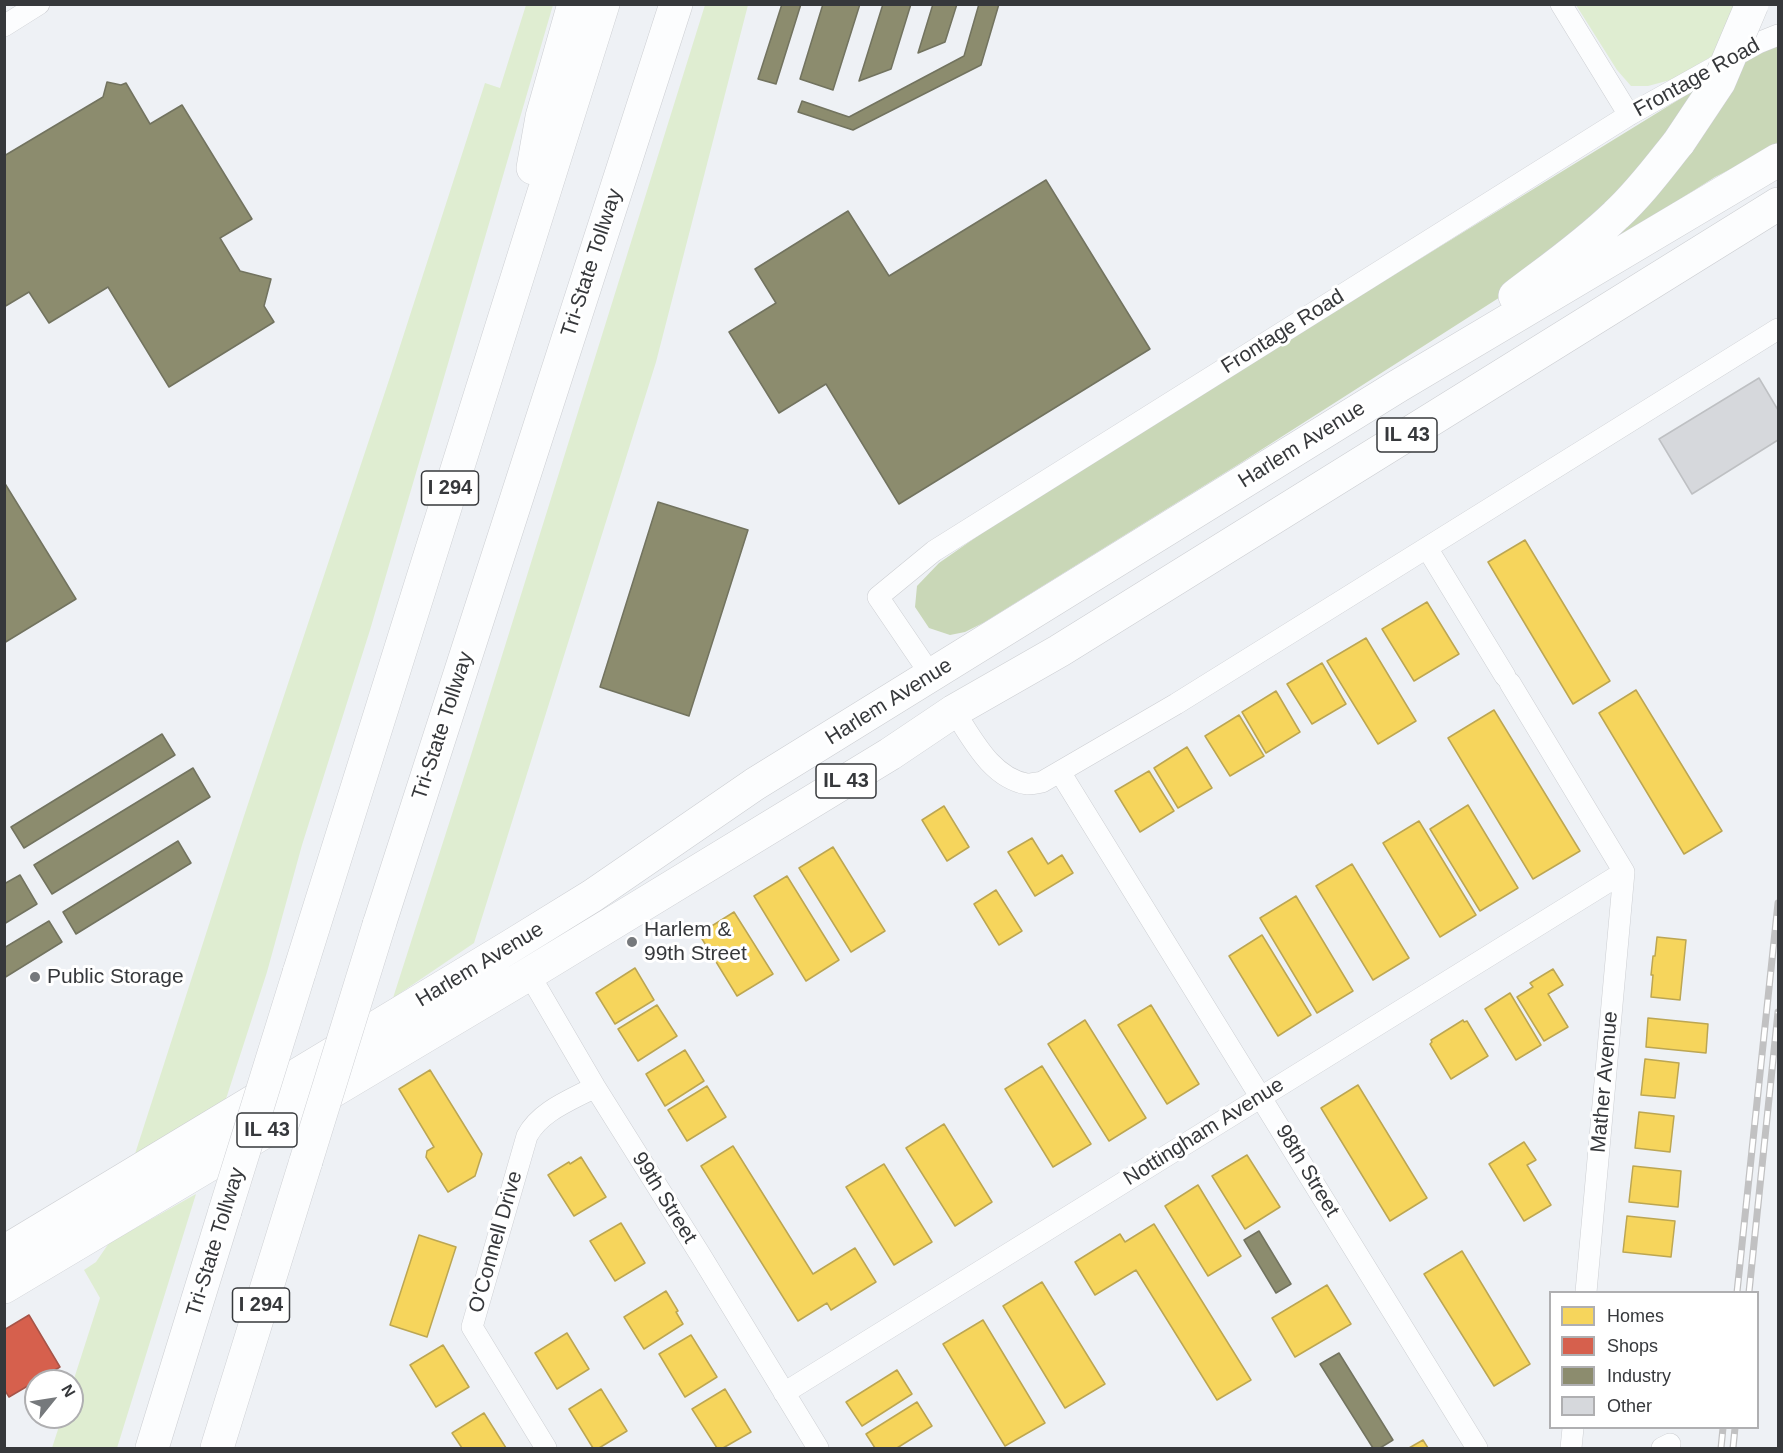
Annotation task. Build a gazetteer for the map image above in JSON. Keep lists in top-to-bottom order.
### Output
{
  "streets": {
    "main road": [
      "Tri-State Tollway",
      "IL 43",
      "Harlem Avenue",
      "I 294",
      "99th Street"
    ],
    "street": [
      "Frontage Road",
      "Mather Avenue",
      "Nottingham Avenue",
      "98th Street",
      "O'Connell Drive"
    ]
  },
  "crossings": [
    ["Frontage Road", "Harlem Avenue"],
    ["Harlem Avenue", "99th Street"],
    ["Mather Avenue", "Nottingham Avenue"],
    ["Nottingham Avenue", "98th Street"],
    ["Nottingham Avenue", "99th Street"],
    ["99th Street", "O'Connell Drive"]
  ],
  "places": ["Harlem & 99th Street", "Public Storage"],
  "legend": [
    "Homes",
    "Shops",
    "Industry",
    "Other"
  ],
  "north": "top right"
}
